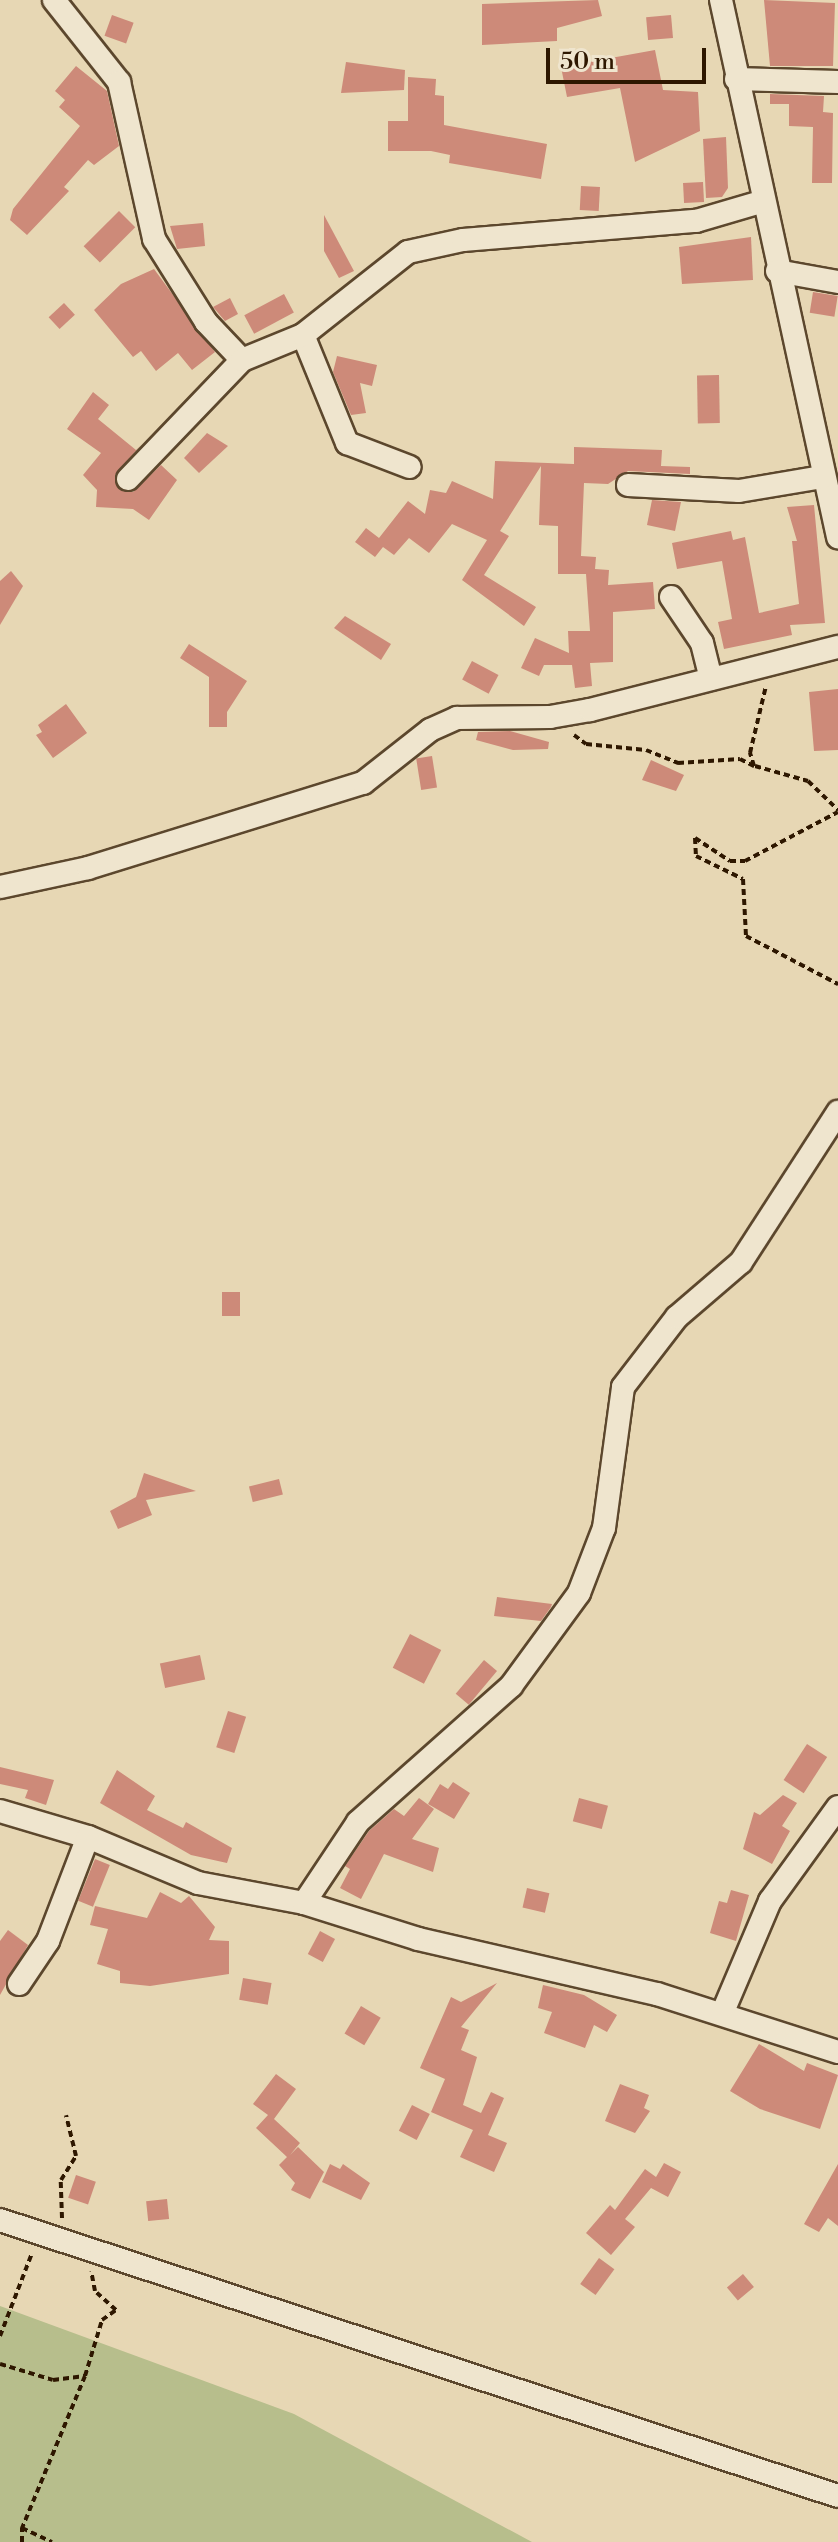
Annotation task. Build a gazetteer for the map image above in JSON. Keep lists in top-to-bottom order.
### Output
{
  "scale_bar": "50 m"
}
